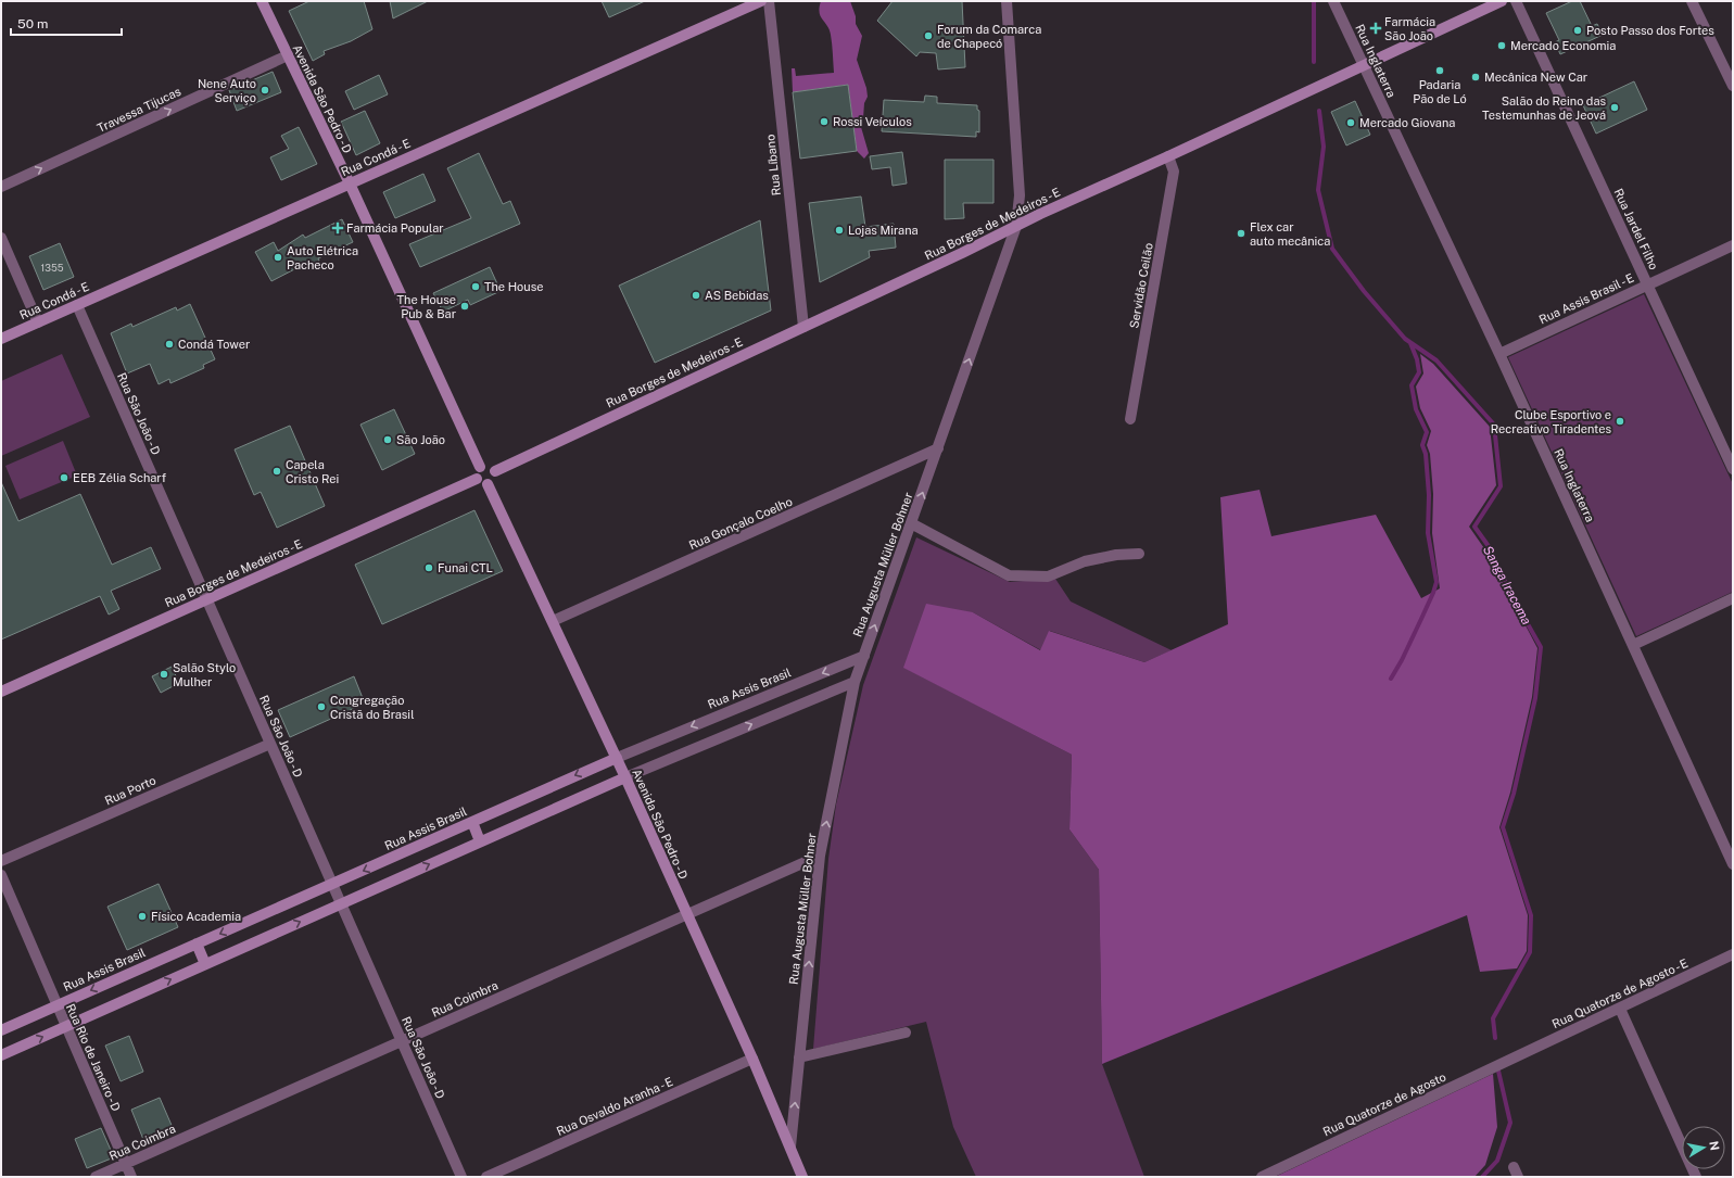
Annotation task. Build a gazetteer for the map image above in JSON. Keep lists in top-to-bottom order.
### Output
{
  "streets": {
    "street": [
      "Rua Inglaterra",
      "Avenida São Pedro - D",
      "Travessa Tijucas",
      "Rua Condá - E",
      "Rua Líbano",
      "Rua Borges de Medeiros - E",
      "Rua Jardel Filho",
      "Servidão Ceilão",
      "Rua Assis Brasil - E",
      "Rua São João - D",
      "Rua Gonçalo Coelho",
      "Rua Augusta Müller Bohner",
      "Rua Assis Brasil",
      "Rua Porto",
      "Rua Quatorze de Agosto - E",
      "Rua Coimbra",
      "Rua Rio de Janeiro - D",
      "Rua Quatorze de Agosto",
      "Rua Osvaldo Aranha - E"
    ]
  },
  "crossings": [
    ["Rua Inglaterra", "Rua Borges de Medeiros - E"],
    ["Rua Inglaterra", "Rua Assis Brasil - E"],
    ["Avenida São Pedro - D", "Travessa Tijucas"],
    ["Avenida São Pedro - D", "Rua Condá - E"],
    ["Avenida São Pedro - D", "Rua Borges de Medeiros - E"],
    ["Avenida São Pedro - D", "Rua Gonçalo Coelho"],
    ["Avenida São Pedro - D", "Rua Augusta Müller Bohner"],
    ["Avenida São Pedro - D", "Rua Assis Brasil"],
    ["Avenida São Pedro - D", "Rua Coimbra"],
    ["Avenida São Pedro - D", "Rua Osvaldo Aranha - E"],
    ["Rua Condá - E", "Rua São João - D"],
    ["Rua Líbano", "Rua Borges de Medeiros - E"],
    ["Rua Borges de Medeiros - E", "Servidão Ceilão"],
    ["Rua Borges de Medeiros - E", "Rua São João - D"],
    ["Rua Borges de Medeiros - E", "Rua Augusta Müller Bohner"],
    ["Rua Jardel Filho", "Rua Assis Brasil - E"],
    ["Rua São João - D", "Rua Assis Brasil"],
    ["Rua São João - D", "Rua Porto"],
    ["Rua São João - D", "Rua Coimbra"],
    ["Rua Gonçalo Coelho", "Rua Augusta Müller Bohner"],
    ["Rua Augusta Müller Bohner", "Rua Assis Brasil"],
    ["Rua Augusta Müller Bohner", "Rua Coimbra"],
    ["Rua Assis Brasil", "Rua Rio de Janeiro - D"],
    ["Rua Quatorze de Agosto - E", "Rua Quatorze de Agosto"],
    ["Rua Coimbra", "Rua Rio de Janeiro - D"]
  ],
  "one_way": ["Travessa Tijucas", "Rua Augusta Müller Bohner"],
  "water": ["Sanga Iracema"],
  "places": {
    "health": ["Farmácia São João", "Farmácia Popular"],
    "other": [
      "Posto Passo dos Fortes",
      "Forum da Comarca de Chapecó",
      "Mercado Economia",
      "Padaria Pão de Ló",
      "Mecânica New Car",
      "Nene Auto Serviço",
      "Salão do Reino das Testemunhas de Jeová",
      "Rossi Veículos",
      "Mercado Giovana",
      "Lojas Mirana",
      "Flex car auto mecânica",
      "Auto Elétrica Pacheco",
      "The House",
      "AS Bebidas",
      "The House Pub & Bar",
      "Condá Tower",
      "Clube Esportivo e Recreativo Tiradentes",
      "São João",
      "Capela Cristo Rei",
      "EEB Zélia Scharf",
      "Funai CTL",
      "Salão Stylo Mulher",
      "Congregação Cristã do Brasil",
      "Físico Academia"
    ]
  },
  "house_numbers": ["1355"],
  "scale_bar": "50 m",
  "north": "right"
}
